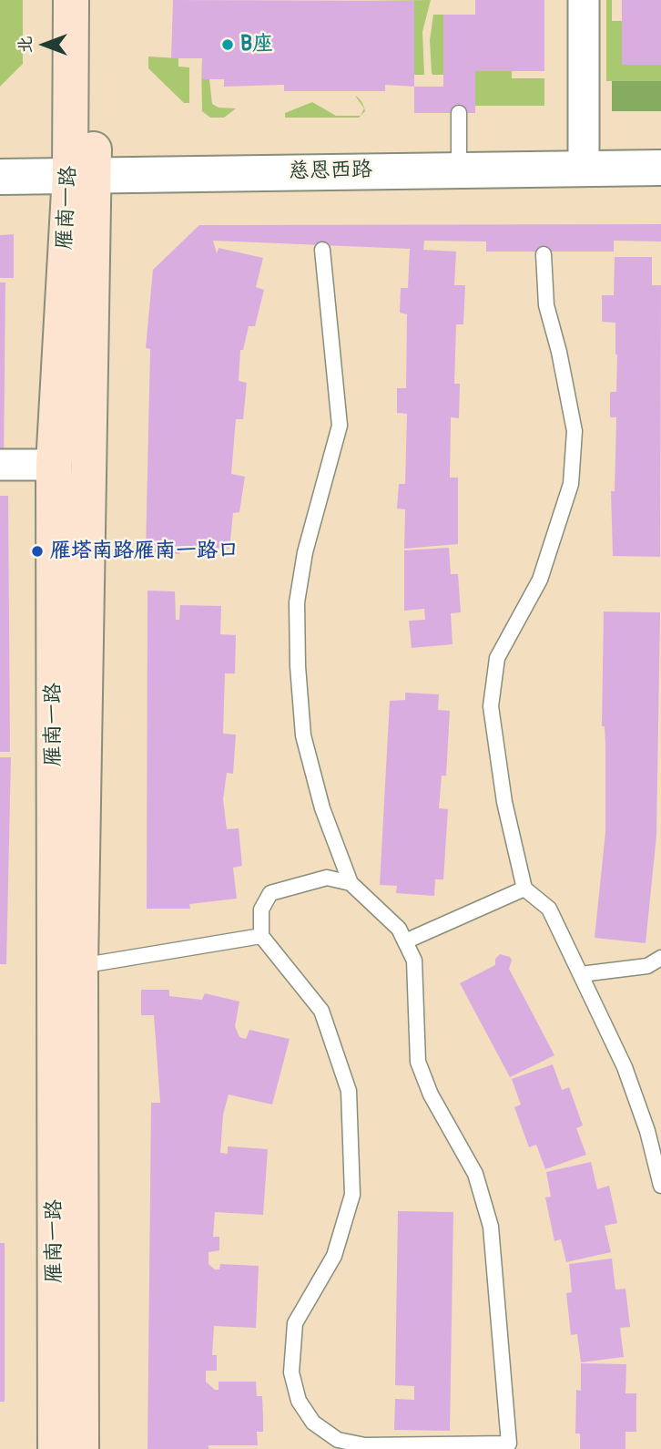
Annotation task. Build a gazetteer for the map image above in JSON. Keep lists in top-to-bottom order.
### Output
{
  "streets": {
    "main road": ["雁南一路"],
    "street": ["慈恩西路"]
  },
  "crossings": [
    ["慈恩西路", "雁南一路"]
  ],
  "places": ["B座", "雁塔南路雁南一路口"],
  "north": "left"
}
